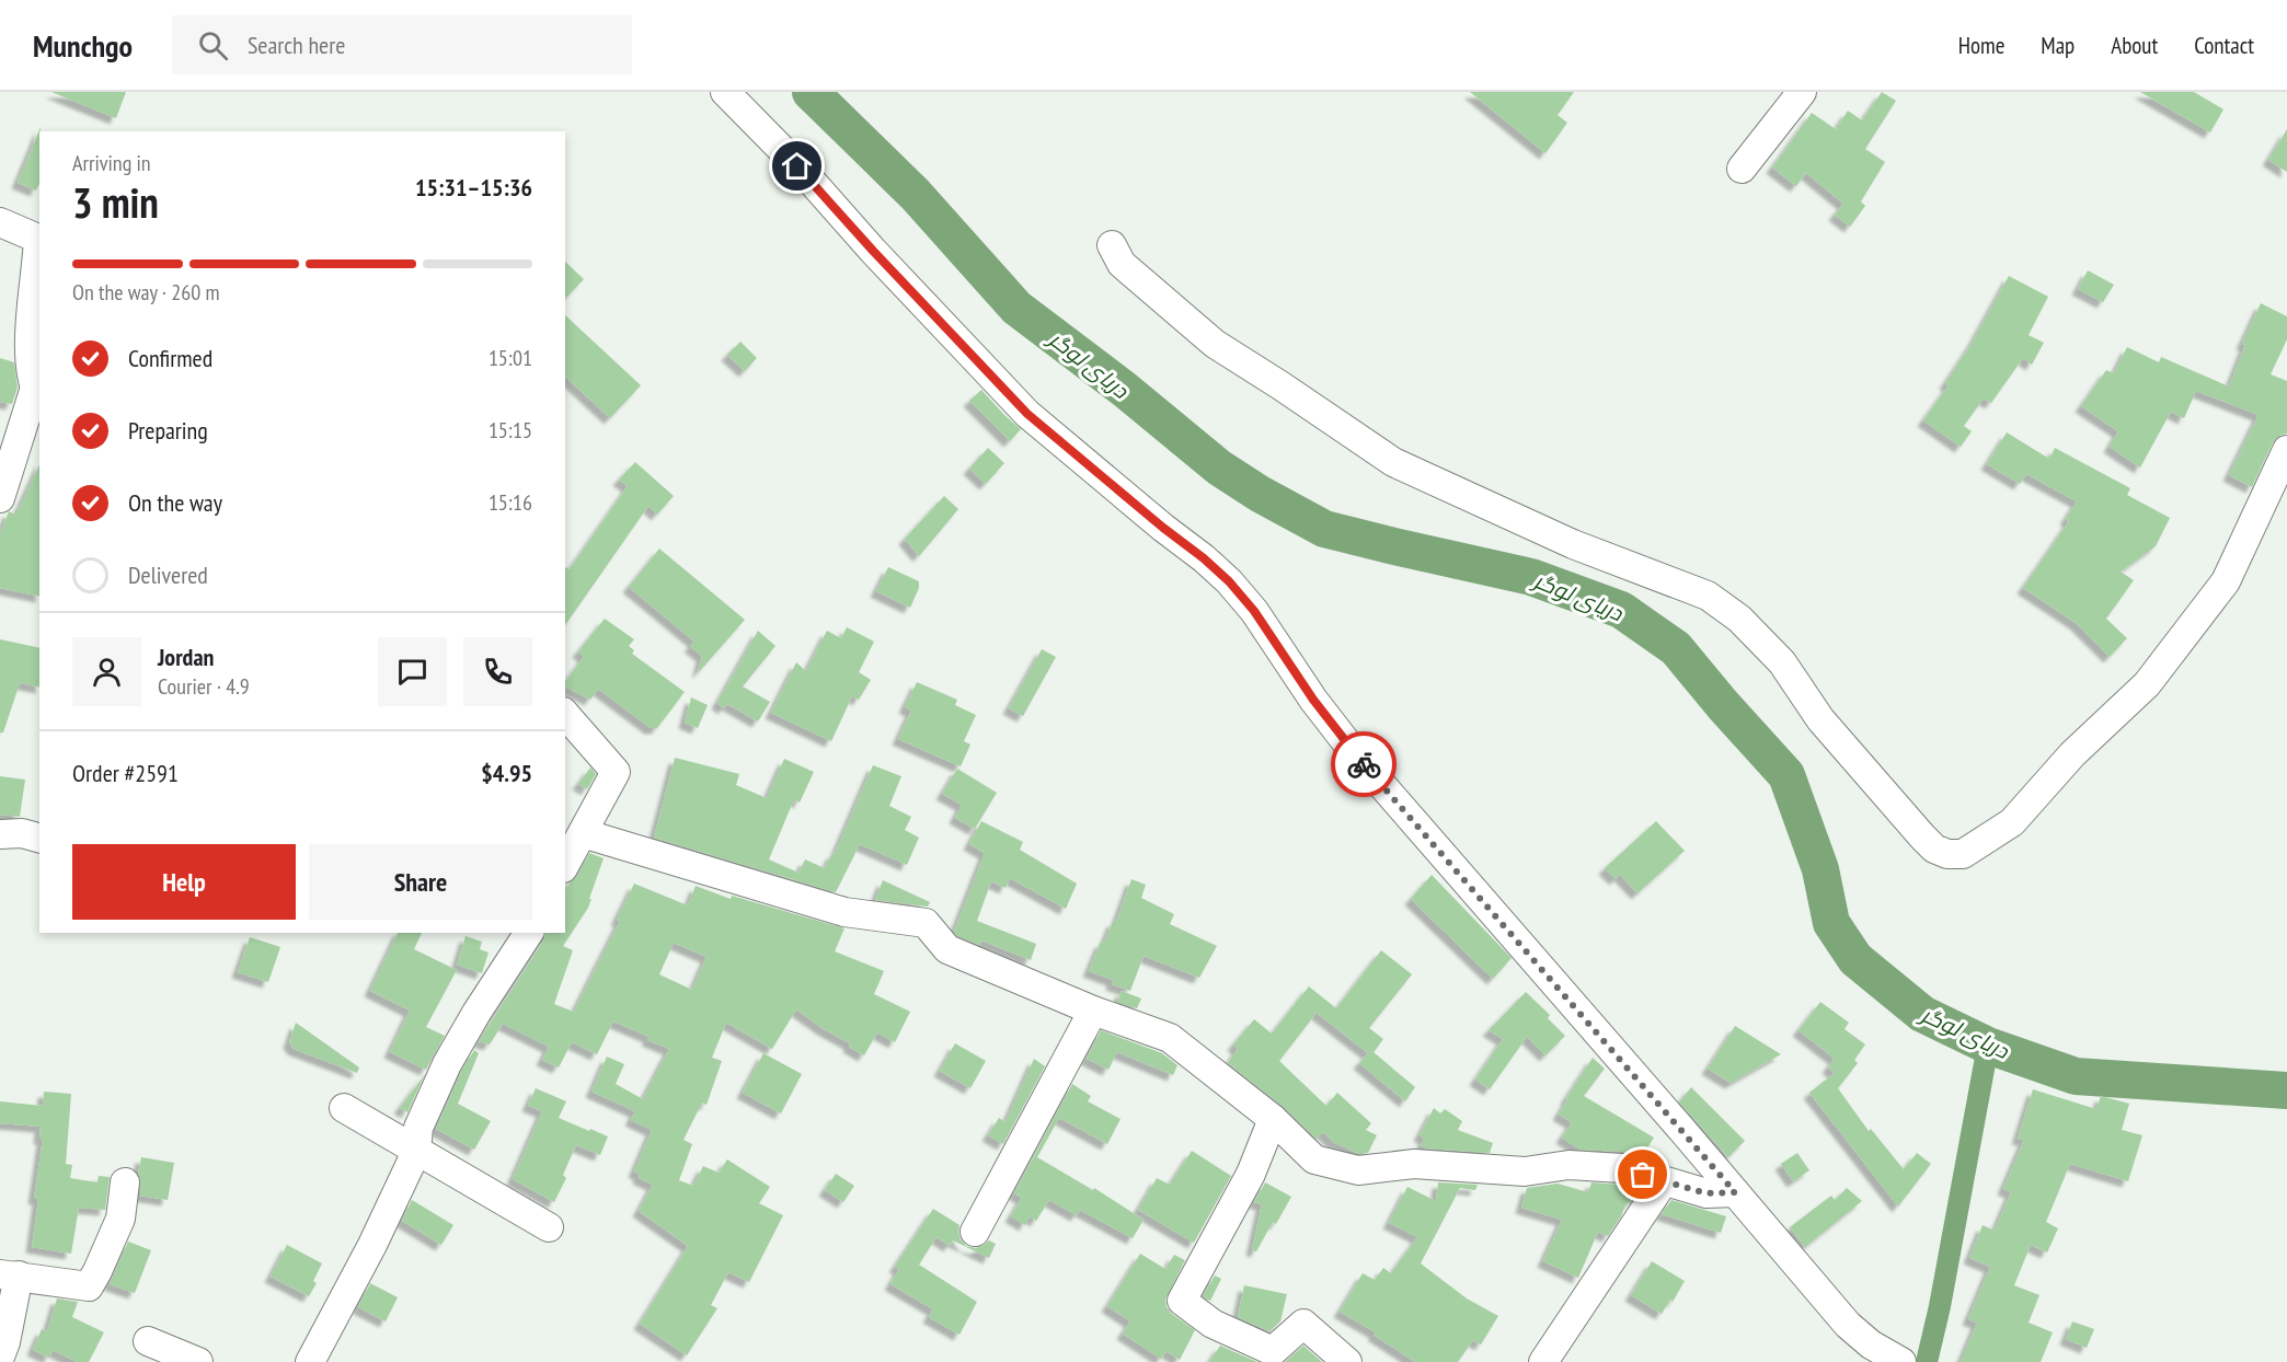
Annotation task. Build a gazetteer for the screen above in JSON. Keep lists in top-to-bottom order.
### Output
{
  "water": ["دریای لوگر"],
  "page": {
    "header": "Munchgo",
    "search": "Search here",
    "nav": [
      "Home",
      "Map",
      "About",
      "Contact"
    ],
    "heading": ["3 min", "Arriving in", "15:31–15:36"],
    "panel": [
      "Jordan",
      "Courier · 4.9",
      "Order #2591",
      "$4.95"
    ],
    "bar": "On the way · 260 m",
    "list": [
      ["Confirmed", "15:01"],
      ["Preparing", "15:15"],
      ["On the way", "15:16"],
      "Delivered"
    ],
    "buttons": ["Help", "Share"]
  }
}
